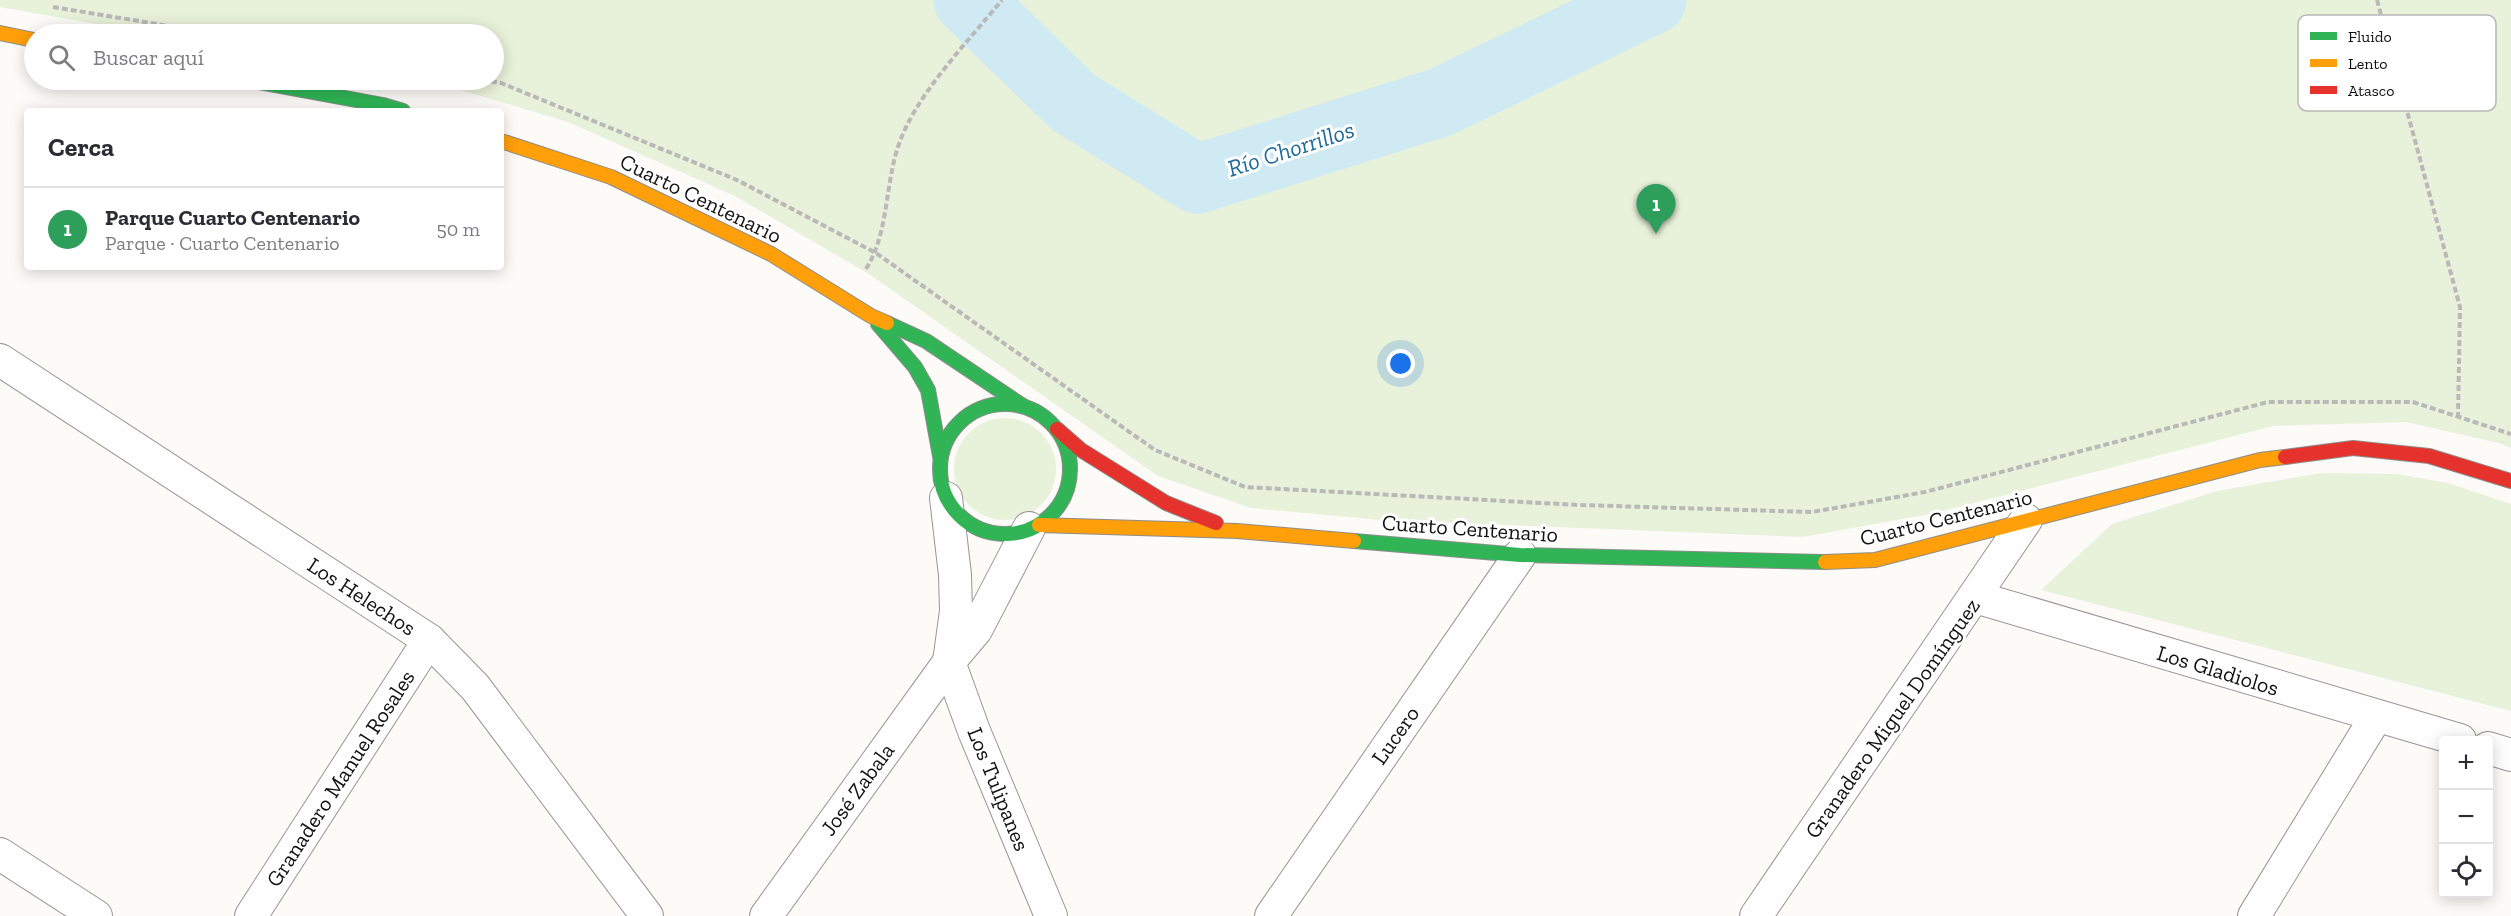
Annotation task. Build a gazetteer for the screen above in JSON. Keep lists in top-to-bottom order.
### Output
{
  "streets": {
    "main road": ["Cuarto Centenario"],
    "street": [
      "Los Helechos",
      "Los Gladiolos",
      "Granadero Miguel Domínguez",
      "Lucero",
      "Granadero Manuel Rosales",
      "José Zabala",
      "Los Tulipanes"
    ]
  },
  "crossings": [
    ["Cuarto Centenario", "Granadero Miguel Domínguez"],
    ["Cuarto Centenario", "Lucero"],
    ["Cuarto Centenario", "José Zabala"],
    ["Los Helechos", "Granadero Manuel Rosales"],
    ["Los Gladiolos", "Granadero Miguel Domínguez"],
    ["José Zabala", "Los Tulipanes"]
  ],
  "water": ["Río Chorrillos"],
  "legend": ["Fluido", "Lento", "Atasco"],
  "page": {
    "search": "Buscar aquí",
    "heading": "Cerca",
    "pins": "1",
    "list": [
      {
        "mark": "1",
        "name": "Parque Cuarto Centenario",
        "note": "Parque · Cuarto Centenario",
        "value": "50 m"
      }
    ],
    "map_buttons": ["+", "−"]
  }
}
